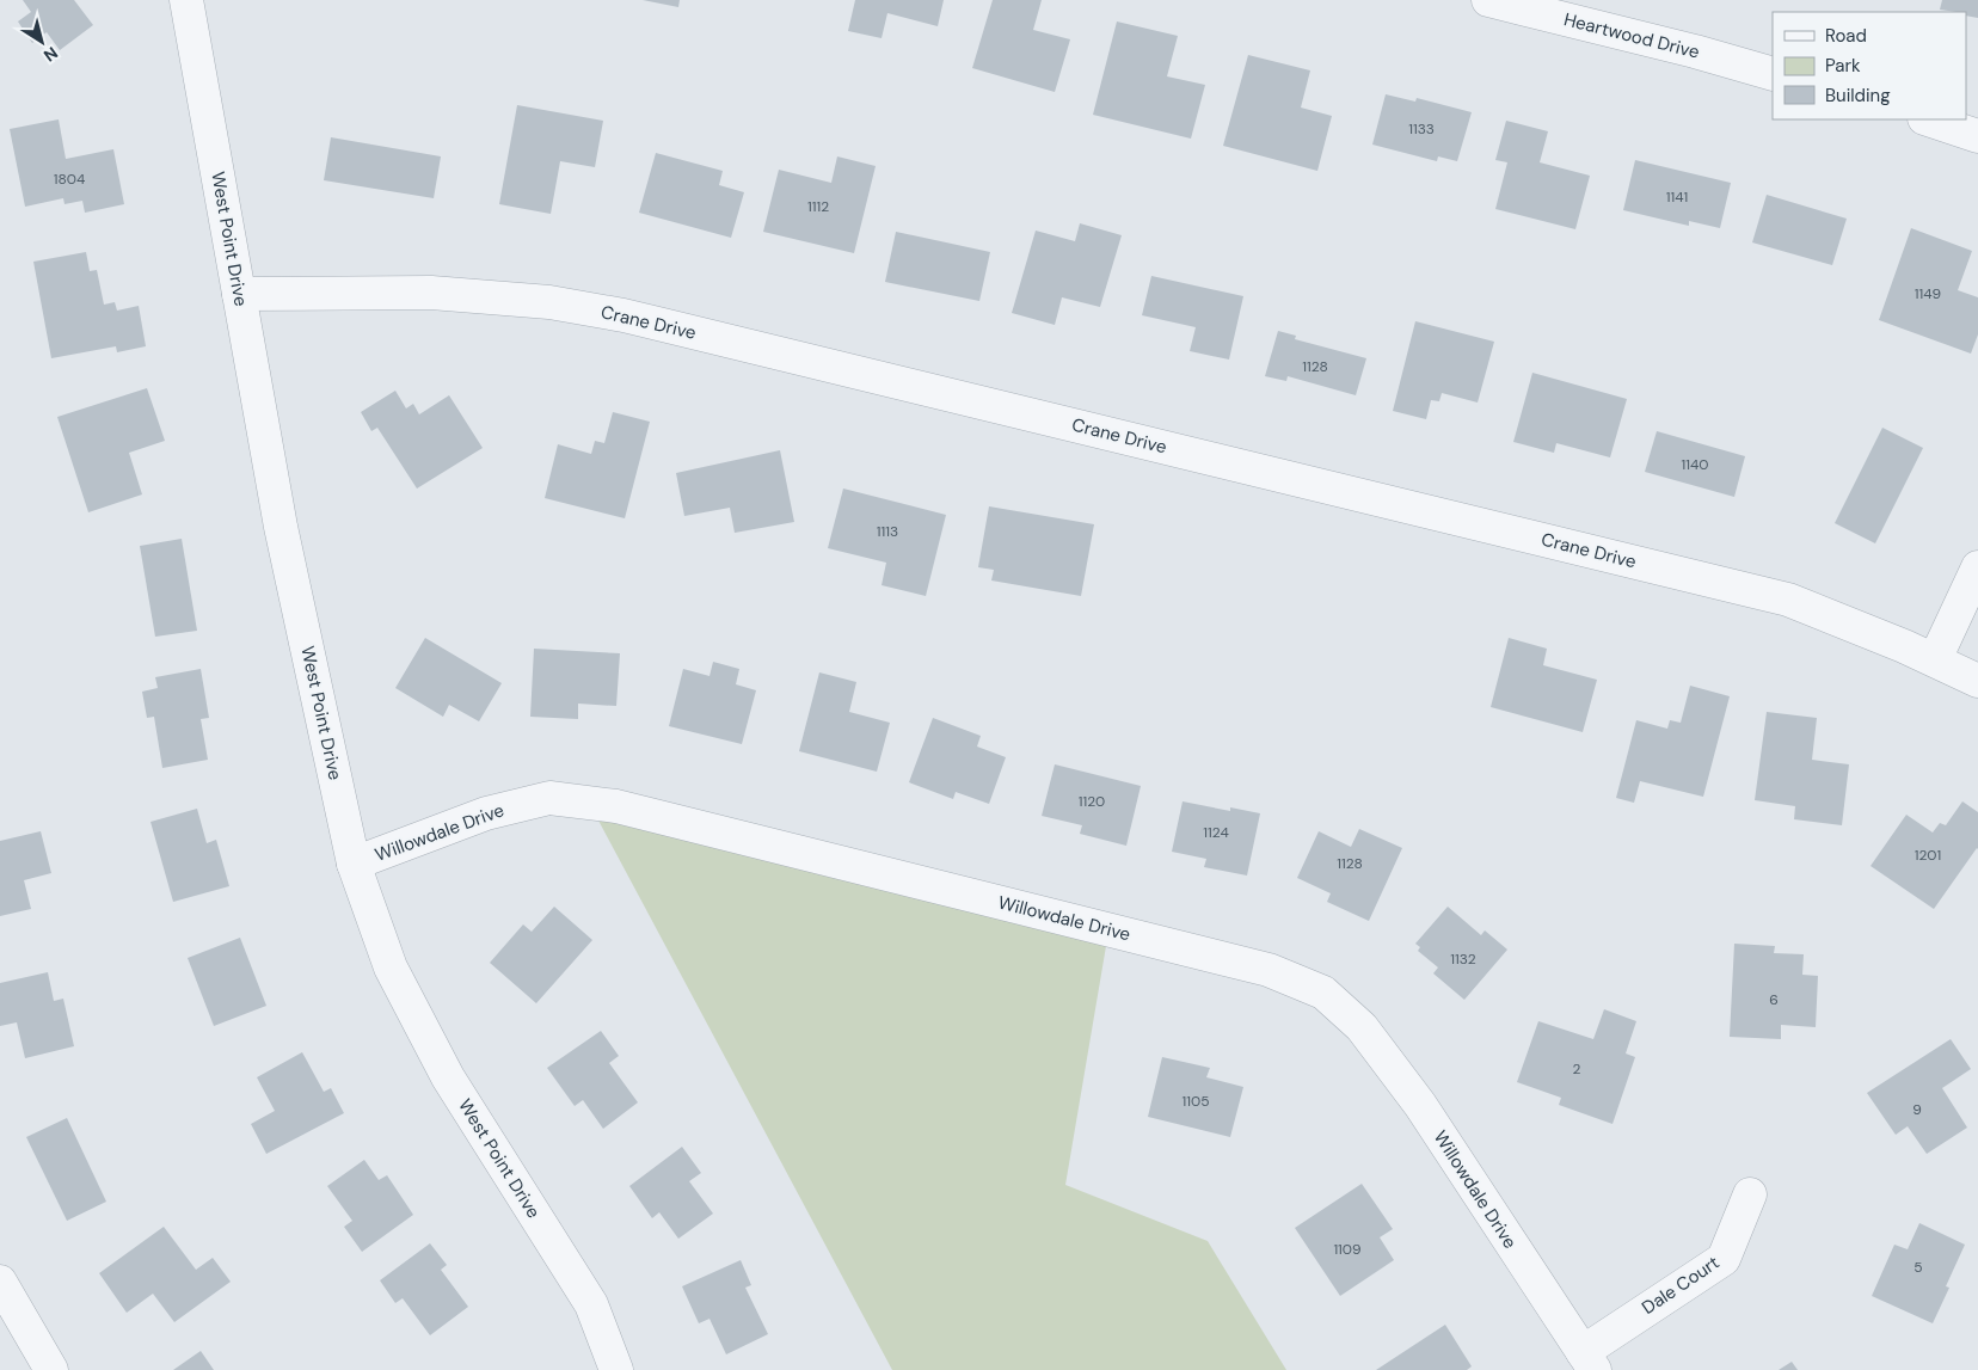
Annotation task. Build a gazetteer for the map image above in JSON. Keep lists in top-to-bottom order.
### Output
{
  "streets": {
    "street": [
      "Heartwood Drive",
      "West Point Drive",
      "Crane Drive",
      "Willowdale Drive",
      "Dale Court"
    ]
  },
  "crossings": [
    ["West Point Drive", "Crane Drive"],
    ["West Point Drive", "Willowdale Drive"],
    ["Willowdale Drive", "Dale Court"]
  ],
  "house_numbers": [
    "1133",
    "1804",
    "1141",
    "1112",
    "1149",
    "1128",
    "1140",
    "1113",
    "1120",
    "1124",
    "1201",
    "1128",
    "1132",
    "6",
    "2",
    "1105",
    "9",
    "1109",
    "5"
  ],
  "legend": ["Road", "Park", "Building"],
  "north": "bottom right"
}
